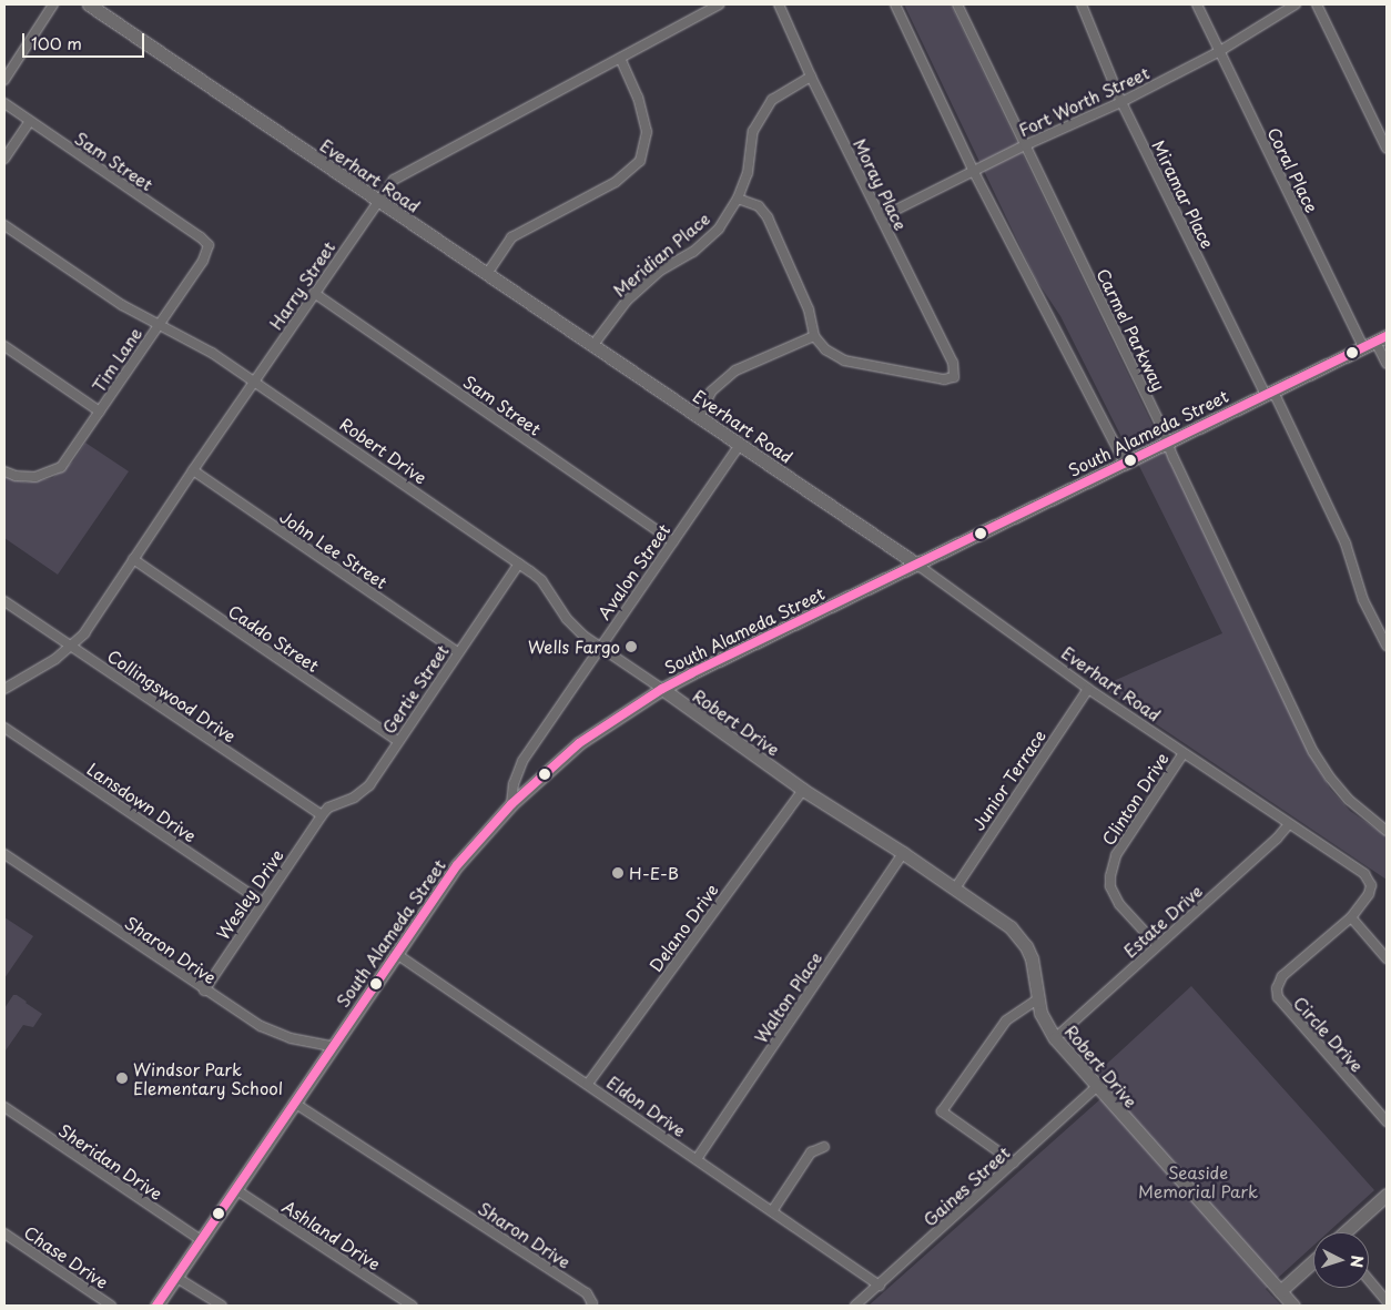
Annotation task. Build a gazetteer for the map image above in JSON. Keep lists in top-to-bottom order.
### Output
{
  "streets": {
    "main road": ["Everhart Road", "South Alameda Street", "Robert Drive"],
    "street": [
      "Fort Worth Street",
      "Sam Street",
      "Coral Place",
      "Moray Place",
      "Miramar Place",
      "Meridian Place",
      "Harry Street",
      "Carmel Parkway",
      "Tim Lane",
      "John Lee Street",
      "Avalon Street",
      "Caddo Street",
      "Gertie Street",
      "Collingswood Drive",
      "Junior Terrace",
      "Clinton Drive",
      "Lansdown Drive",
      "Wesley Drive",
      "Estate Drive",
      "Delano Drive",
      "Sharon Drive",
      "Walton Place",
      "Circle Drive",
      "Eldon Drive",
      "Sheridan Drive",
      "Gaines Street",
      "Ashland Drive",
      "Chase Drive"
    ]
  },
  "crossings": [
    ["Fort Worth Street", "Coral Place"],
    ["Fort Worth Street", "Moray Place"],
    ["Fort Worth Street", "Miramar Place"],
    ["Fort Worth Street", "Carmel Parkway"],
    ["Sam Street", "Harry Street"],
    ["Sam Street", "Tim Lane"],
    ["Sam Street", "Avalon Street"],
    ["Coral Place", "South Alameda Street"],
    ["Everhart Road", "Meridian Place"],
    ["Everhart Road", "Harry Street"],
    ["Everhart Road", "South Alameda Street"],
    ["Everhart Road", "Avalon Street"],
    ["Everhart Road", "Junior Terrace"],
    ["Everhart Road", "Clinton Drive"],
    ["Everhart Road", "Estate Drive"],
    ["Everhart Road", "Circle Drive"],
    ["Moray Place", "Meridian Place"],
    ["Miramar Place", "South Alameda Street"],
    ["Harry Street", "Robert Drive"],
    ["Harry Street", "John Lee Street"],
    ["Harry Street", "Caddo Street"],
    ["Harry Street", "Collingswood Drive"],
    ["Carmel Parkway", "South Alameda Street"],
    ["Tim Lane", "Robert Drive"],
    ["South Alameda Street", "Robert Drive"],
    ["South Alameda Street", "Avalon Street"],
    ["South Alameda Street", "Sharon Drive"],
    ["South Alameda Street", "Eldon Drive"],
    ["South Alameda Street", "Sheridan Drive"],
    ["South Alameda Street", "Ashland Drive"],
    ["Robert Drive", "Avalon Street"],
    ["Robert Drive", "Gertie Street"],
    ["Robert Drive", "Junior Terrace"],
    ["Robert Drive", "Estate Drive"],
    ["Robert Drive", "Delano Drive"],
    ["Robert Drive", "Walton Place"],
    ["Robert Drive", "Gaines Street"],
    ["John Lee Street", "Gertie Street"],
    ["Caddo Street", "Gertie Street"],
    ["Gertie Street", "Collingswood Drive"],
    ["Gertie Street", "Wesley Drive"],
    ["Collingswood Drive", "Wesley Drive"],
    ["Clinton Drive", "Estate Drive"],
    ["Lansdown Drive", "Wesley Drive"],
    ["Wesley Drive", "Sharon Drive"],
    ["Delano Drive", "Eldon Drive"],
    ["Walton Place", "Eldon Drive"],
    ["Eldon Drive", "Gaines Street"]
  ],
  "parks": ["Seaside Memorial Park"],
  "places": ["Wells Fargo", "H-E-B", "Windsor Park Elementary School"],
  "scale_bar": "100 m",
  "north": "right"
}
